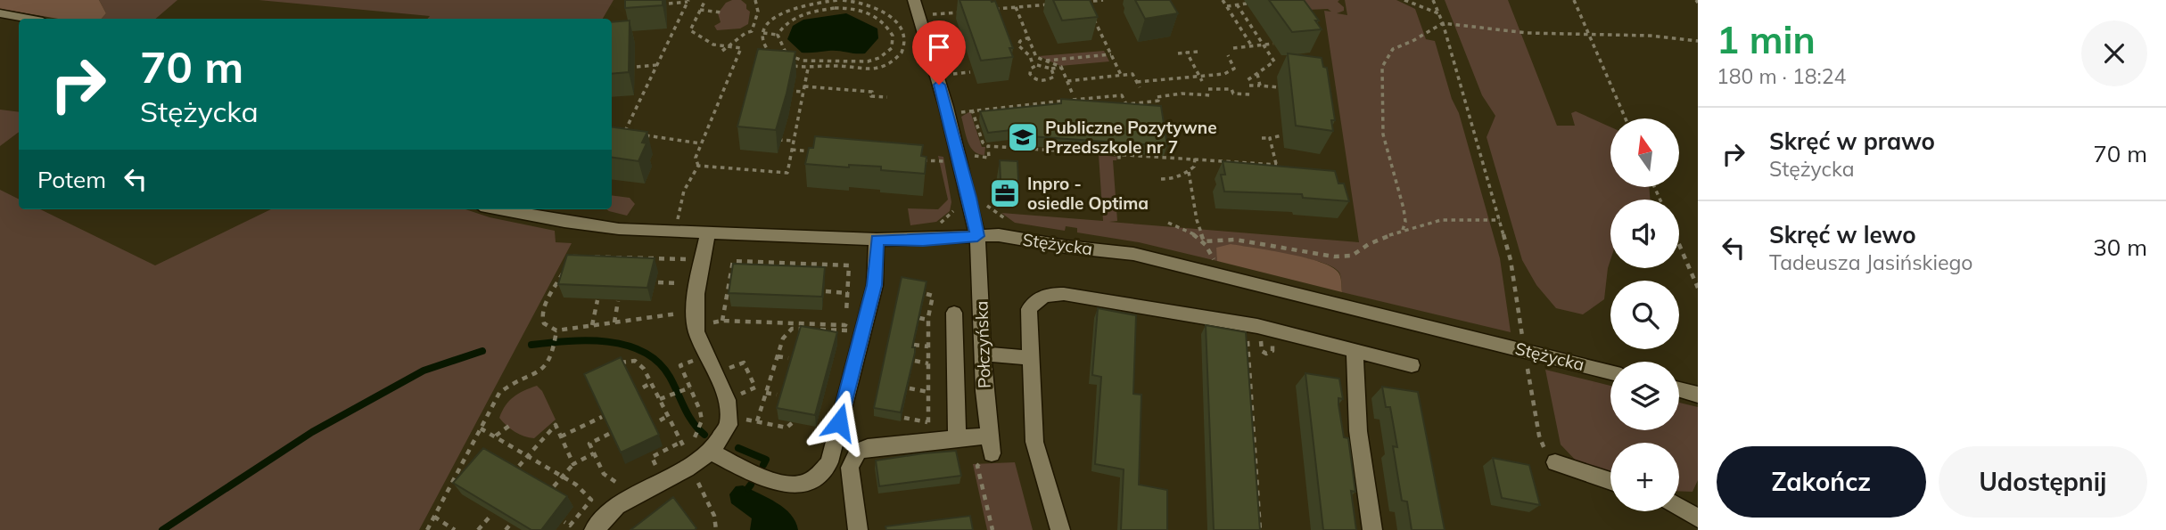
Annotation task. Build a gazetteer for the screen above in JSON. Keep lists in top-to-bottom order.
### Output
{
  "streets": {
    "street": ["Stężycka", "Połczyńska"]
  },
  "crossings": [
    ["Stężycka", "Połczyńska"]
  ],
  "places": {
    "school or university": ["Publiczne Pozytywne Przedszkole nr 7"],
    "office": ["Inpro - osiedle Optima"]
  },
  "north": "top",
  "page": {
    "heading": ["1 min", "180 m · 18:24"],
    "turn": ["70 m", "Stężycka"],
    "list": [
      {
        "name": "Skręć w prawo",
        "note": "Stężycka",
        "value": "70 m"
      },
      {
        "name": "Skręć w lewo",
        "note": "Tadeusza Jasińskiego",
        "value": "30 m"
      }
    ],
    "map_buttons": "+",
    "then": "Potem",
    "buttons": ["Zakończ", "Udostępnij"]
  }
}
